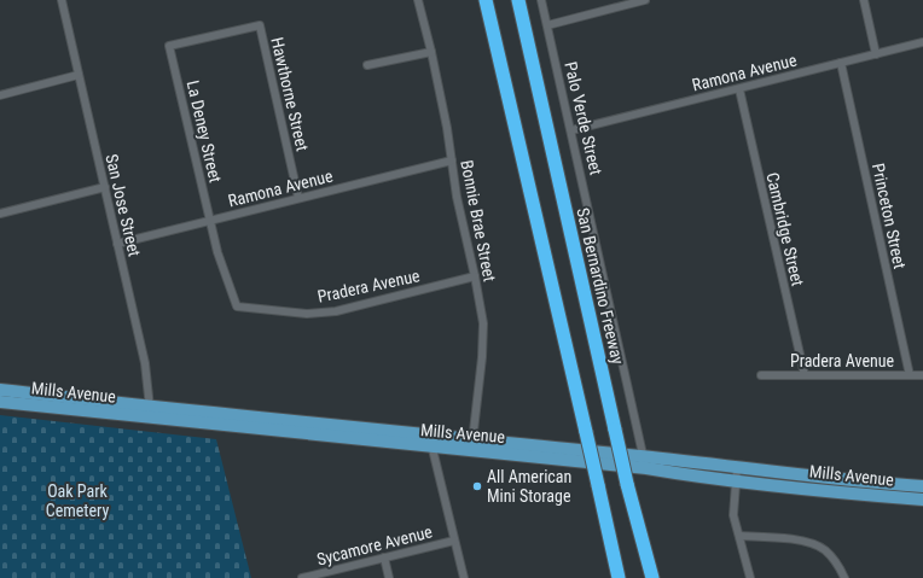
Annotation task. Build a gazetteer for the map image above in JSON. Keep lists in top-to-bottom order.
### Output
{
  "streets": {
    "highway": ["San Bernardino Freeway"],
    "main road": ["Mills Avenue"],
    "street": [
      "Ramona Avenue",
      "Hawthorne Street",
      "Palo Verde Street",
      "La Deney Street",
      "San Jose Street",
      "Princeton Street",
      "Bonnie Brae Street",
      "Cambridge Street",
      "Pradera Avenue",
      "Sycamore Avenue"
    ]
  },
  "crossings": [
    ["Ramona Avenue", "Hawthorne Street"],
    ["Ramona Avenue", "Palo Verde Street"],
    ["Ramona Avenue", "La Deney Street"],
    ["Ramona Avenue", "San Jose Street"],
    ["Ramona Avenue", "Princeton Street"],
    ["Ramona Avenue", "Bonnie Brae Street"],
    ["Ramona Avenue", "Cambridge Street"],
    ["Hawthorne Street", "La Deney Street"],
    ["Palo Verde Street", "Mills Avenue"],
    ["La Deney Street", "Pradera Avenue"],
    ["San Jose Street", "Mills Avenue"],
    ["Princeton Street", "Pradera Avenue"],
    ["Bonnie Brae Street", "Pradera Avenue"],
    ["Bonnie Brae Street", "Mills Avenue"],
    ["Cambridge Street", "Pradera Avenue"]
  ],
  "parks": ["Oak Park Cemetery"],
  "places": ["All American Mini Storage"]
}
